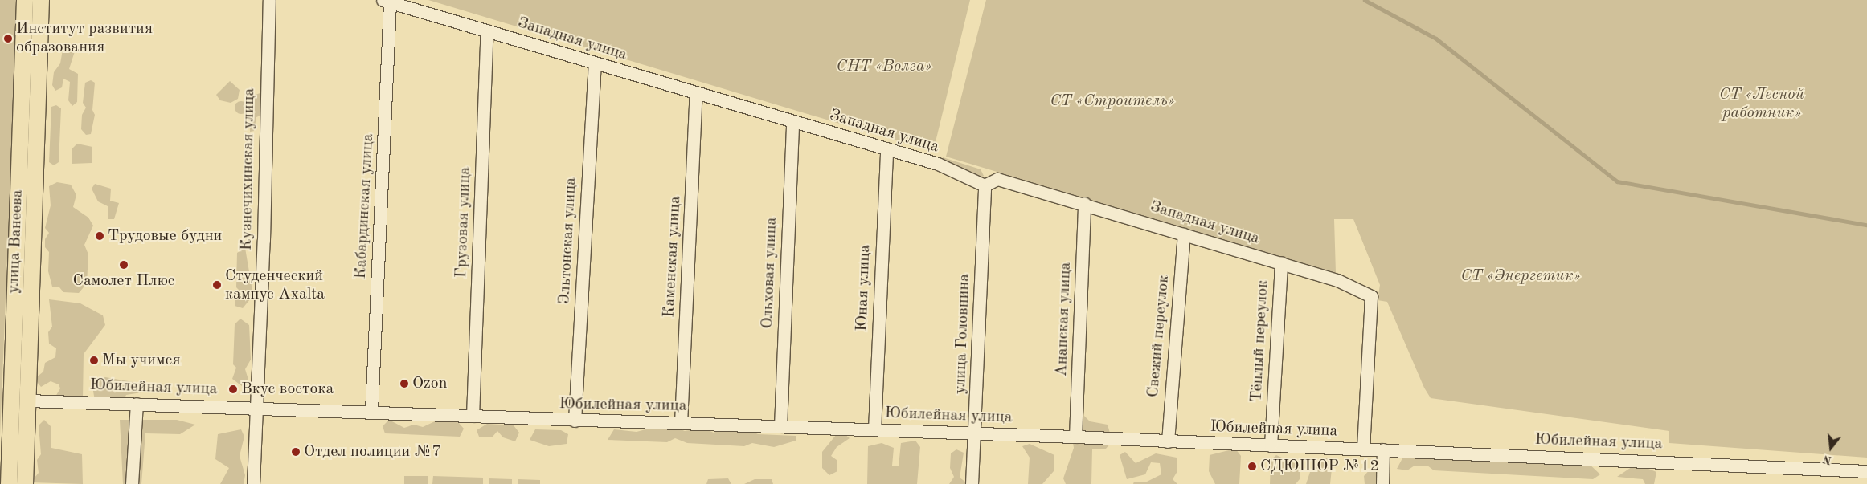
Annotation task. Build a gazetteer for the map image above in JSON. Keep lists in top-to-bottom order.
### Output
{
  "streets": {
    "main road": ["улица Ванеева"],
    "street": [
      "Западная улица",
      "Кузнечихинская улица",
      "Кабардинская улица",
      "Грузовая улица",
      "Эльтонская улица",
      "Каменская улица",
      "Ольховая улица",
      "Юная улица",
      "Анапская улица",
      "улица Головнина",
      "Свежий переулок",
      "Тёплый переулок",
      "Юбилейная улица"
    ]
  },
  "crossings": [
    ["Западная улица", "Кабардинская улица"],
    ["Западная улица", "Грузовая улица"],
    ["Западная улица", "Эльтонская улица"],
    ["Западная улица", "Каменская улица"],
    ["Западная улица", "Ольховая улица"],
    ["Западная улица", "Юная улица"],
    ["Западная улица", "Анапская улица"],
    ["Западная улица", "улица Головнина"],
    ["Западная улица", "Свежий переулок"],
    ["Западная улица", "Тёплый переулок"],
    ["Западная улица", "Юбилейная улица"],
    ["Кузнечихинская улица", "Юбилейная улица"],
    ["Кабардинская улица", "Юбилейная улица"],
    ["Грузовая улица", "Юбилейная улица"],
    ["Эльтонская улица", "Юбилейная улица"],
    ["улица Ванеева", "Юбилейная улица"],
    ["Каменская улица", "Юбилейная улица"],
    ["Ольховая улица", "Юбилейная улица"],
    ["Юная улица", "Юбилейная улица"],
    ["Анапская улица", "Юбилейная улица"],
    ["улица Головнина", "Юбилейная улица"],
    ["Свежий переулок", "Юбилейная улица"],
    ["Тёплый переулок", "Юбилейная улица"]
  ],
  "parks": [
    "СНТ «Волга»",
    "СТ «Лесной работник»",
    "СТ «Строитель»",
    "СТ «Энергетик»"
  ],
  "places": [
    "Институт развития образования",
    "Трудовые будни",
    "Самолет Плюс",
    "Студенческий кампус Axalta",
    "Мы учимся",
    "Ozon",
    "Вкус востока",
    "Отдел полиции №7",
    "СДЮШОР №12"
  ],
  "north": "bottom"
}
